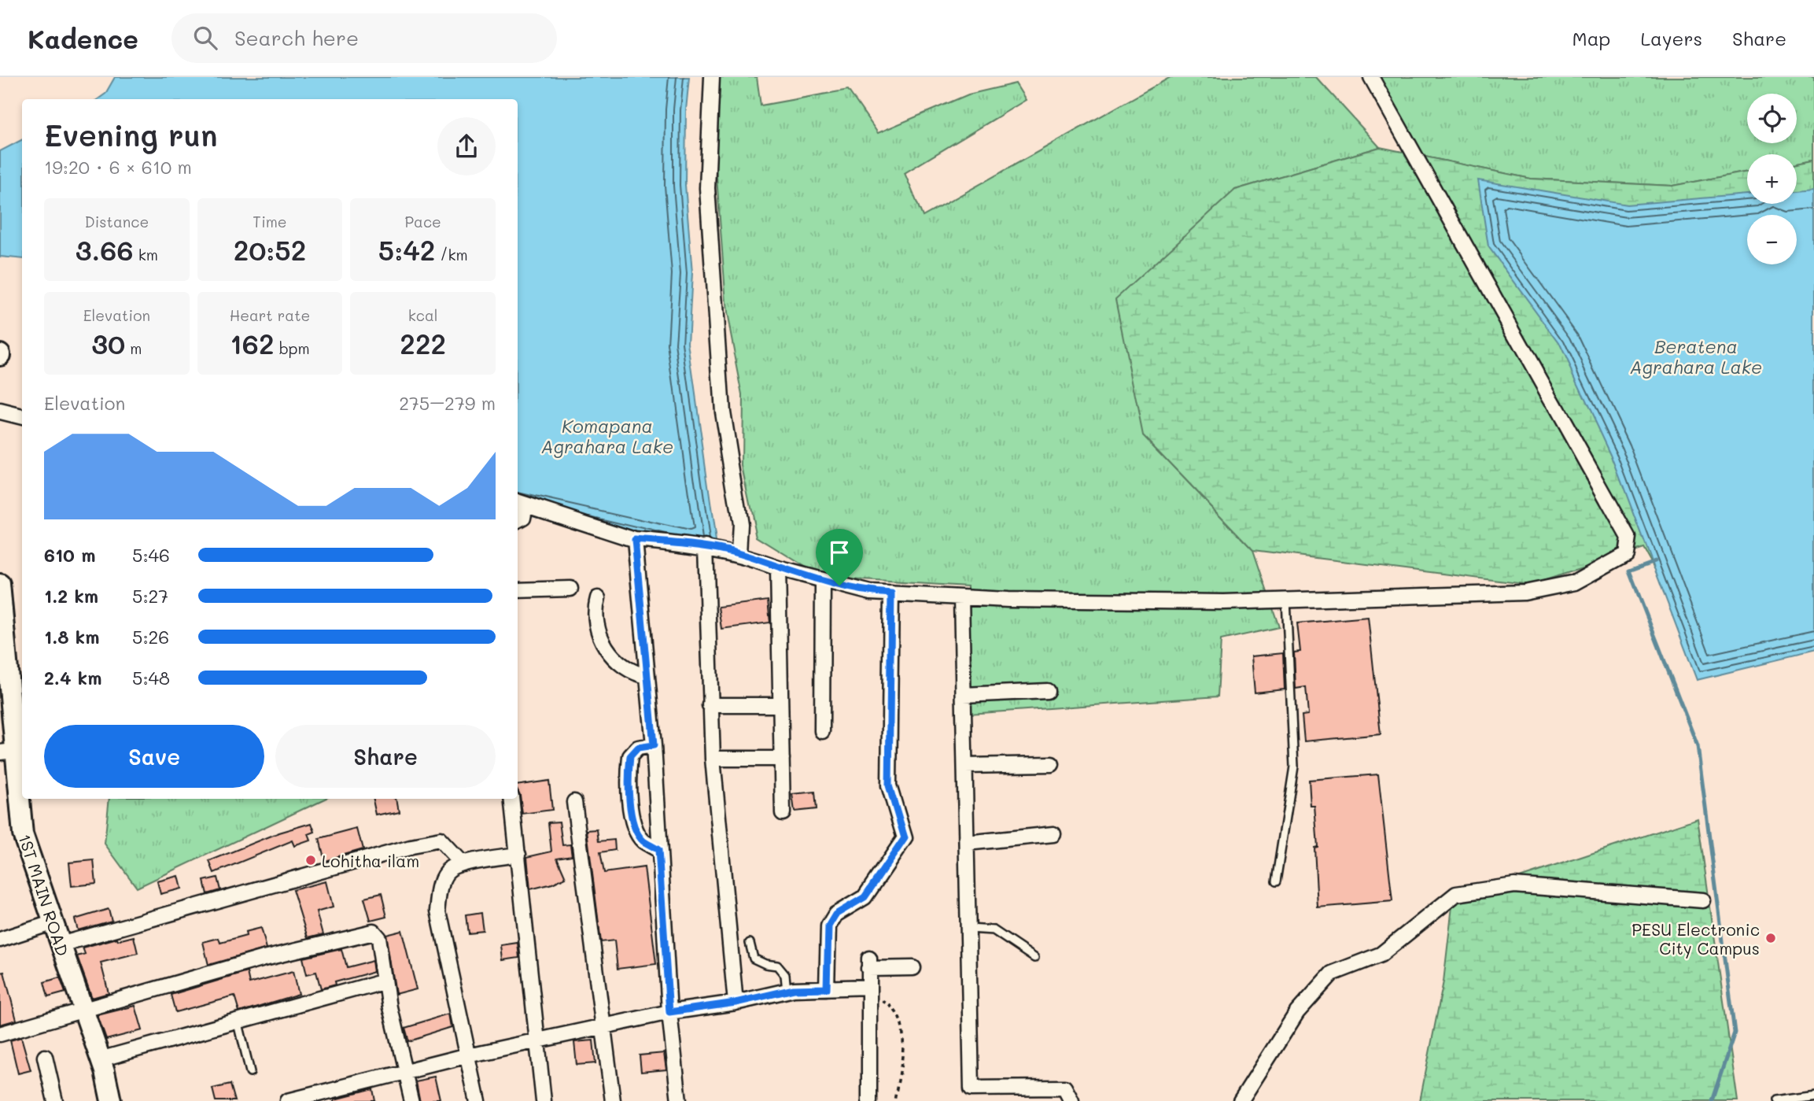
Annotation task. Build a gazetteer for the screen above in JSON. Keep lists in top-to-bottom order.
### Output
{
  "streets": {
    "street": ["1ST MAIN ROAD"]
  },
  "water": ["Beratena Agrahara Lake", "Komapana Agrahara Lake"],
  "places": ["Lohitha ilam", "PESU Electronic City Campus"],
  "page": {
    "header": "Kadence",
    "search": "Search here",
    "nav": ["Map", "Layers", "Share"],
    "map_buttons": ["+", "−"],
    "heading": ["Evening run", "19:20 · 6 × 610 m"],
    "stats": [
      ["Distance", "3.66 km"],
      ["Time", "20:52"],
      ["Pace", "5:42 /km"],
      ["Elevation", "30 m"],
      ["Heart rate", "162 bpm"],
      ["kcal", "222"]
    ],
    "chart": ["Elevation", "275–279 m"],
    "list": [
      {
        "name": "610 m",
        "note": "5:46"
      },
      {
        "name": "1.2 km",
        "note": "5:27"
      },
      {
        "name": "1.8 km",
        "note": "5:26"
      },
      {
        "name": "2.4 km",
        "note": "5:48"
      }
    ],
    "buttons": ["Save", "Share"]
  }
}
